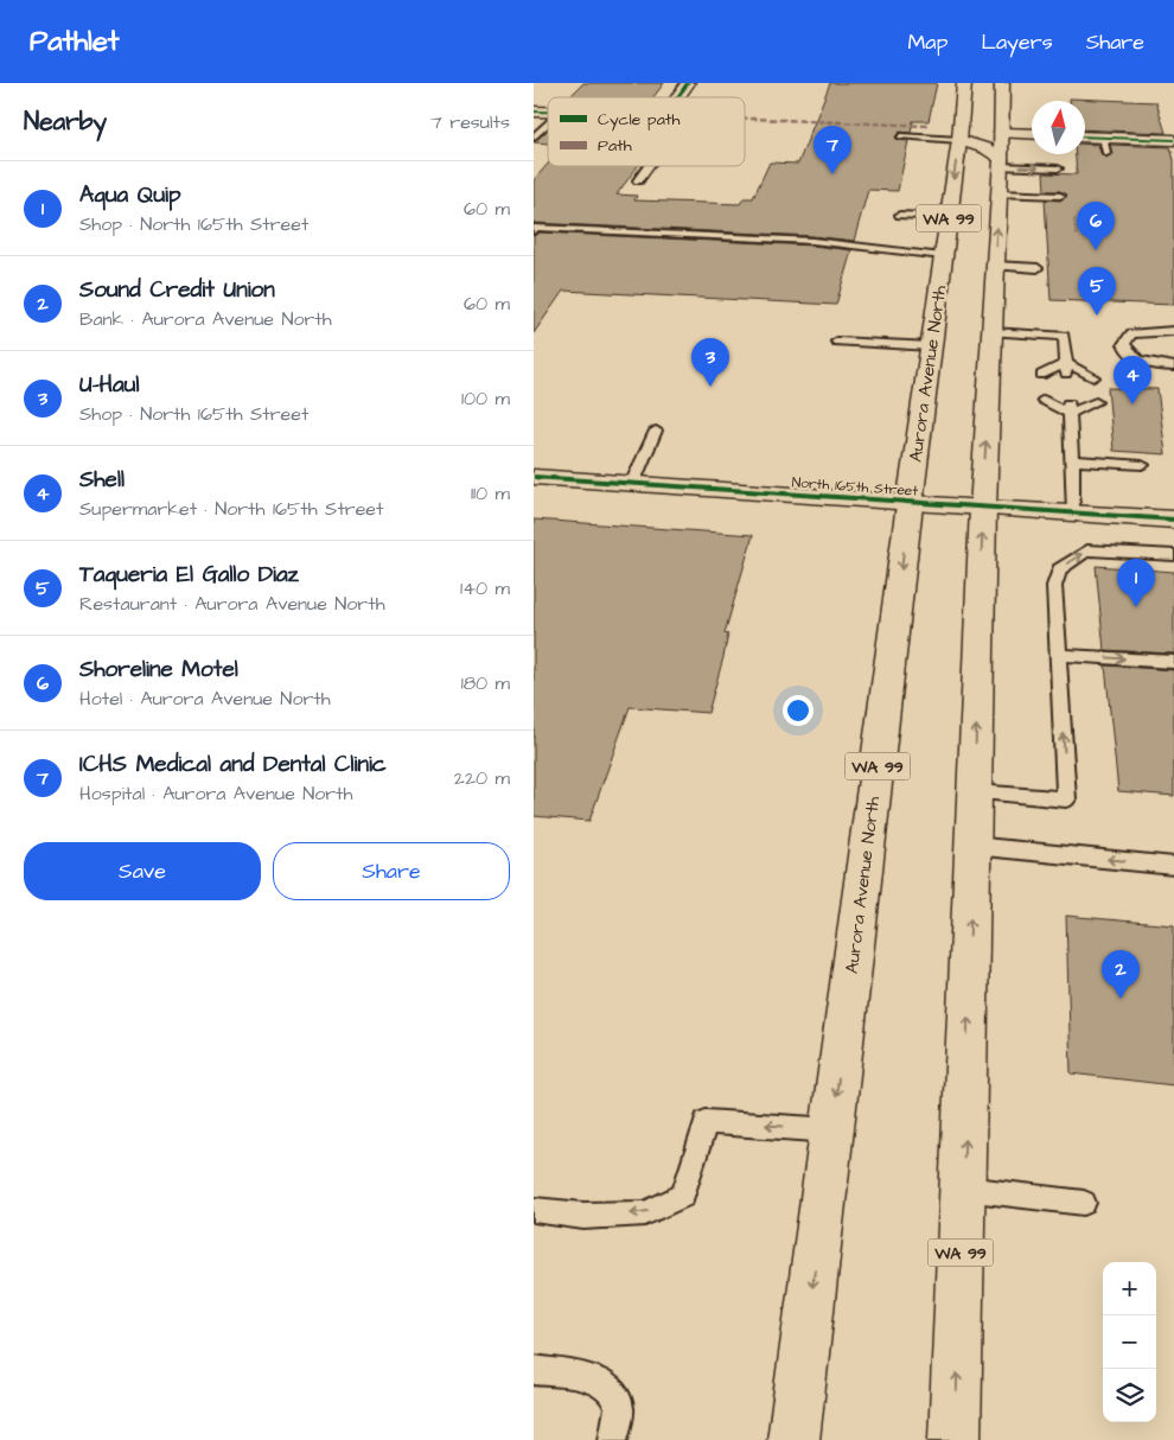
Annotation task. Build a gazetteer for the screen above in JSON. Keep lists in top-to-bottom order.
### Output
{
  "streets": {
    "main road": ["WA 99", "Aurora Avenue North", "North 165th Street"]
  },
  "crossings": [
    ["WA 99", "North 165th Street"],
    ["Aurora Avenue North", "North 165th Street"]
  ],
  "legend": ["Cycle path", "Path"],
  "north": "top",
  "page": {
    "header": "Pathlet",
    "nav": ["Map", "Layers", "Share"],
    "heading": ["Nearby", "7 results"],
    "pins": [
      "7",
      "6",
      "5",
      "3",
      "4",
      "1",
      "2"
    ],
    "list": [
      {
        "mark": "1",
        "name": "Aqua Quip",
        "note": "Shop · North 165th Street",
        "value": "60 m"
      },
      {
        "mark": "2",
        "name": "Sound Credit Union",
        "note": "Bank · Aurora Avenue North",
        "value": "60 m"
      },
      {
        "mark": "3",
        "name": "U-Haul",
        "note": "Shop · North 165th Street",
        "value": "100 m"
      },
      {
        "mark": "4",
        "name": "Shell",
        "note": "Supermarket · North 165th Street",
        "value": "110 m"
      },
      {
        "mark": "5",
        "name": "Taqueria El Gallo Diaz",
        "note": "Restaurant · Aurora Avenue North",
        "value": "140 m"
      },
      {
        "mark": "6",
        "name": "Shoreline Motel",
        "note": "Hotel · Aurora Avenue North",
        "value": "180 m"
      },
      {
        "mark": "7",
        "name": "ICHS Medical and Dental Clinic",
        "note": "Hospital · Aurora Avenue North",
        "value": "220 m"
      }
    ],
    "buttons": ["Save", "Share"],
    "map_buttons": ["+", "−"]
  }
}
